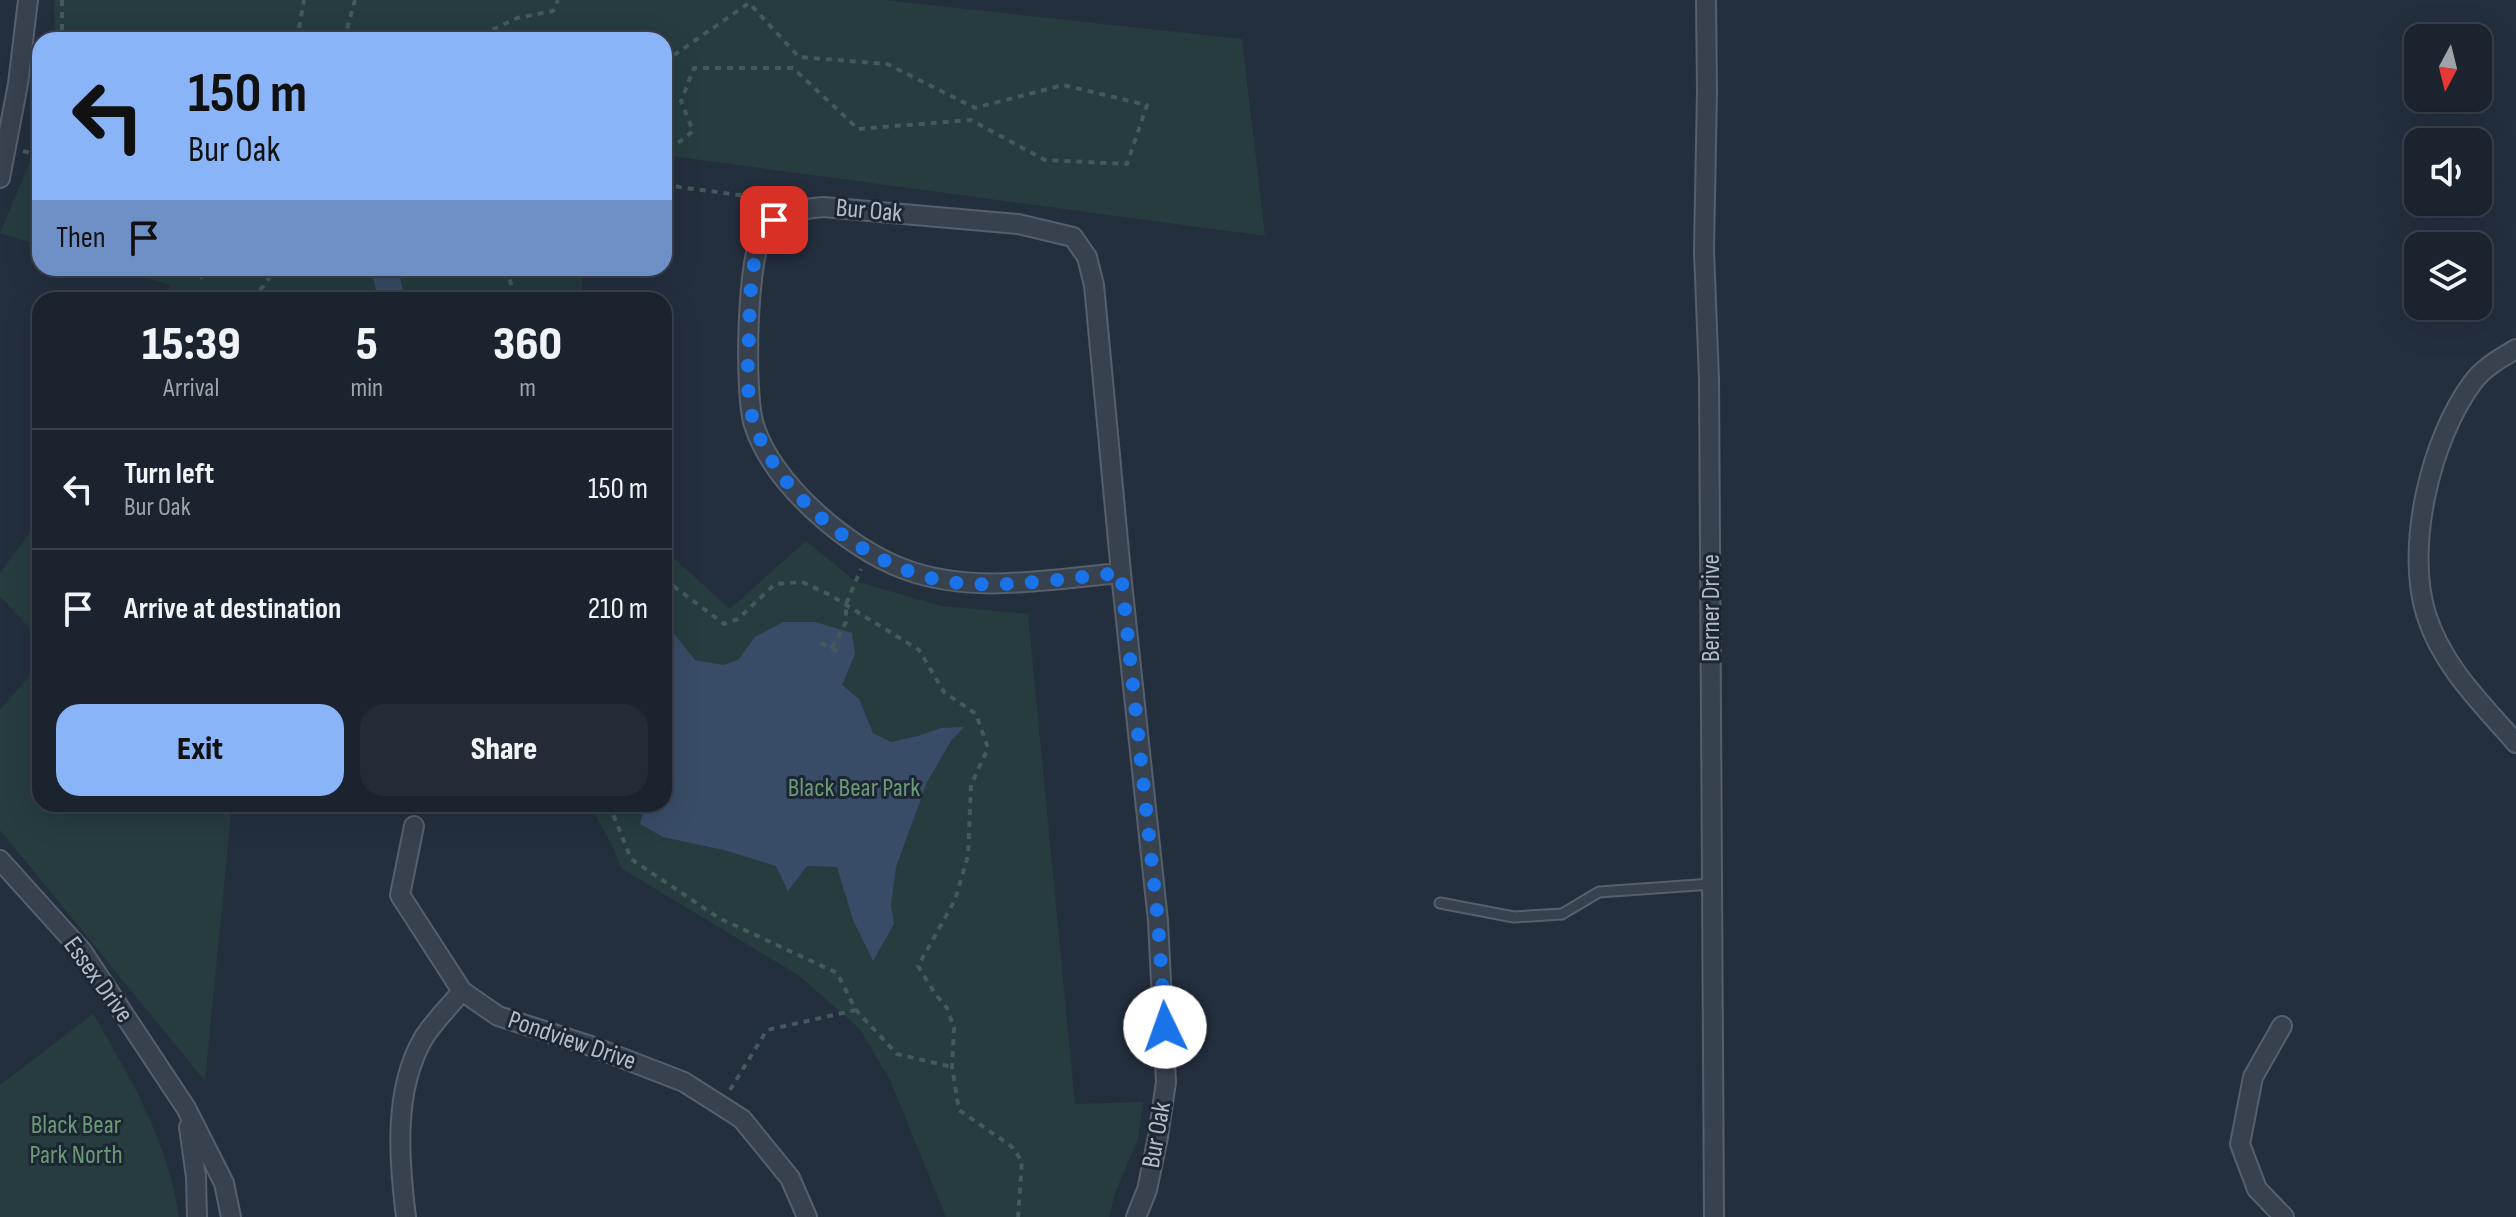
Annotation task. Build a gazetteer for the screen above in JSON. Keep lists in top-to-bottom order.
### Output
{
  "streets": {
    "street": [
      "Bur Oak",
      "Berner Drive",
      "Essex Drive",
      "Pondview Drive"
    ]
  },
  "parks": ["Black Bear Park", "Black Bear Park North"],
  "north": "bottom",
  "page": {
    "turn": ["150 m", "Bur Oak"],
    "then": "Then",
    "eta": [
      "15:39",
      "Arrival",
      "5",
      "min",
      "360",
      "m"
    ],
    "list": [
      {
        "name": "Turn left",
        "note": "Bur Oak",
        "value": "150 m"
      },
      {
        "name": "Arrive at destination",
        "value": "210 m"
      }
    ],
    "buttons": ["Exit", "Share"]
  }
}
